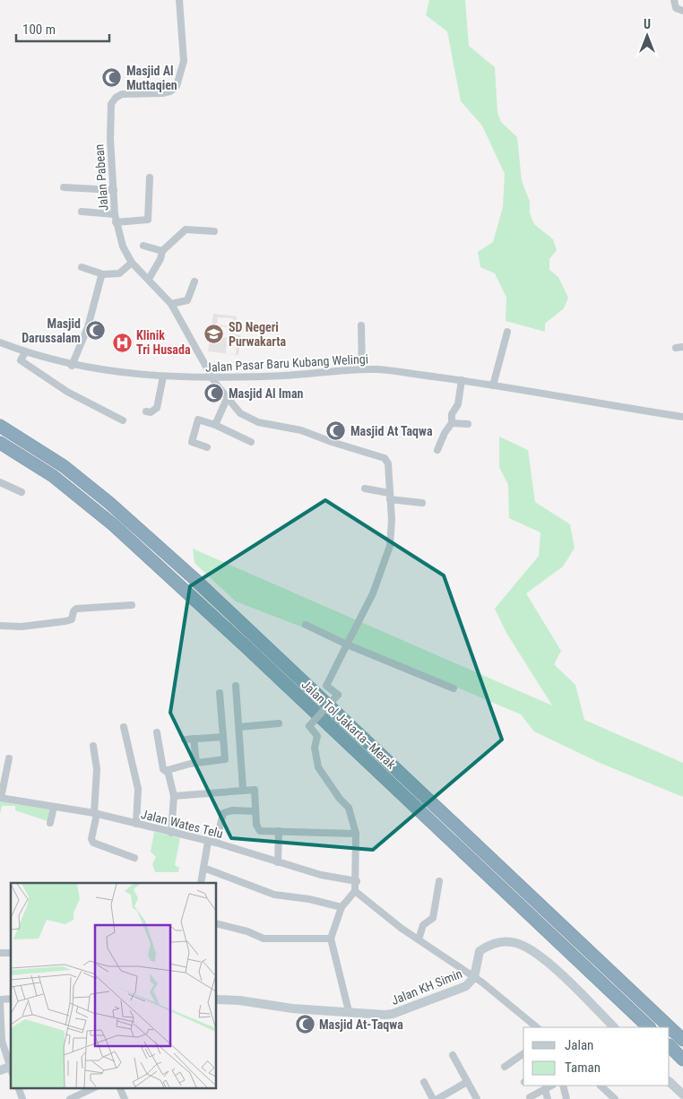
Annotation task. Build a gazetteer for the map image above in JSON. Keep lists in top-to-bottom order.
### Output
{
  "streets": {
    "highway": ["Jalan Tol Jakarta–Merak"],
    "street": [
      "Jalan Pabean",
      "Jalan Pasar Baru Kubang Welingi",
      "Jalan Wates Telu",
      "Jalan KH Simin"
    ]
  },
  "crossings": [
    ["Jalan Pabean", "Jalan Pasar Baru Kubang Welingi"]
  ],
  "places": {
    "mosque": [
      "Masjid Al Muttaqien",
      "Masjid Darussalam",
      "Masjid Al Iman",
      "Masjid At Taqwa",
      "Masjid At-Taqwa"
    ],
    "school or university": ["SD Negeri Purwakarta"],
    "hospital": ["Klinik Tri Husada"]
  },
  "legend": ["Jalan", "Taman"],
  "scale_bar": "100 m",
  "north": "top"
}
